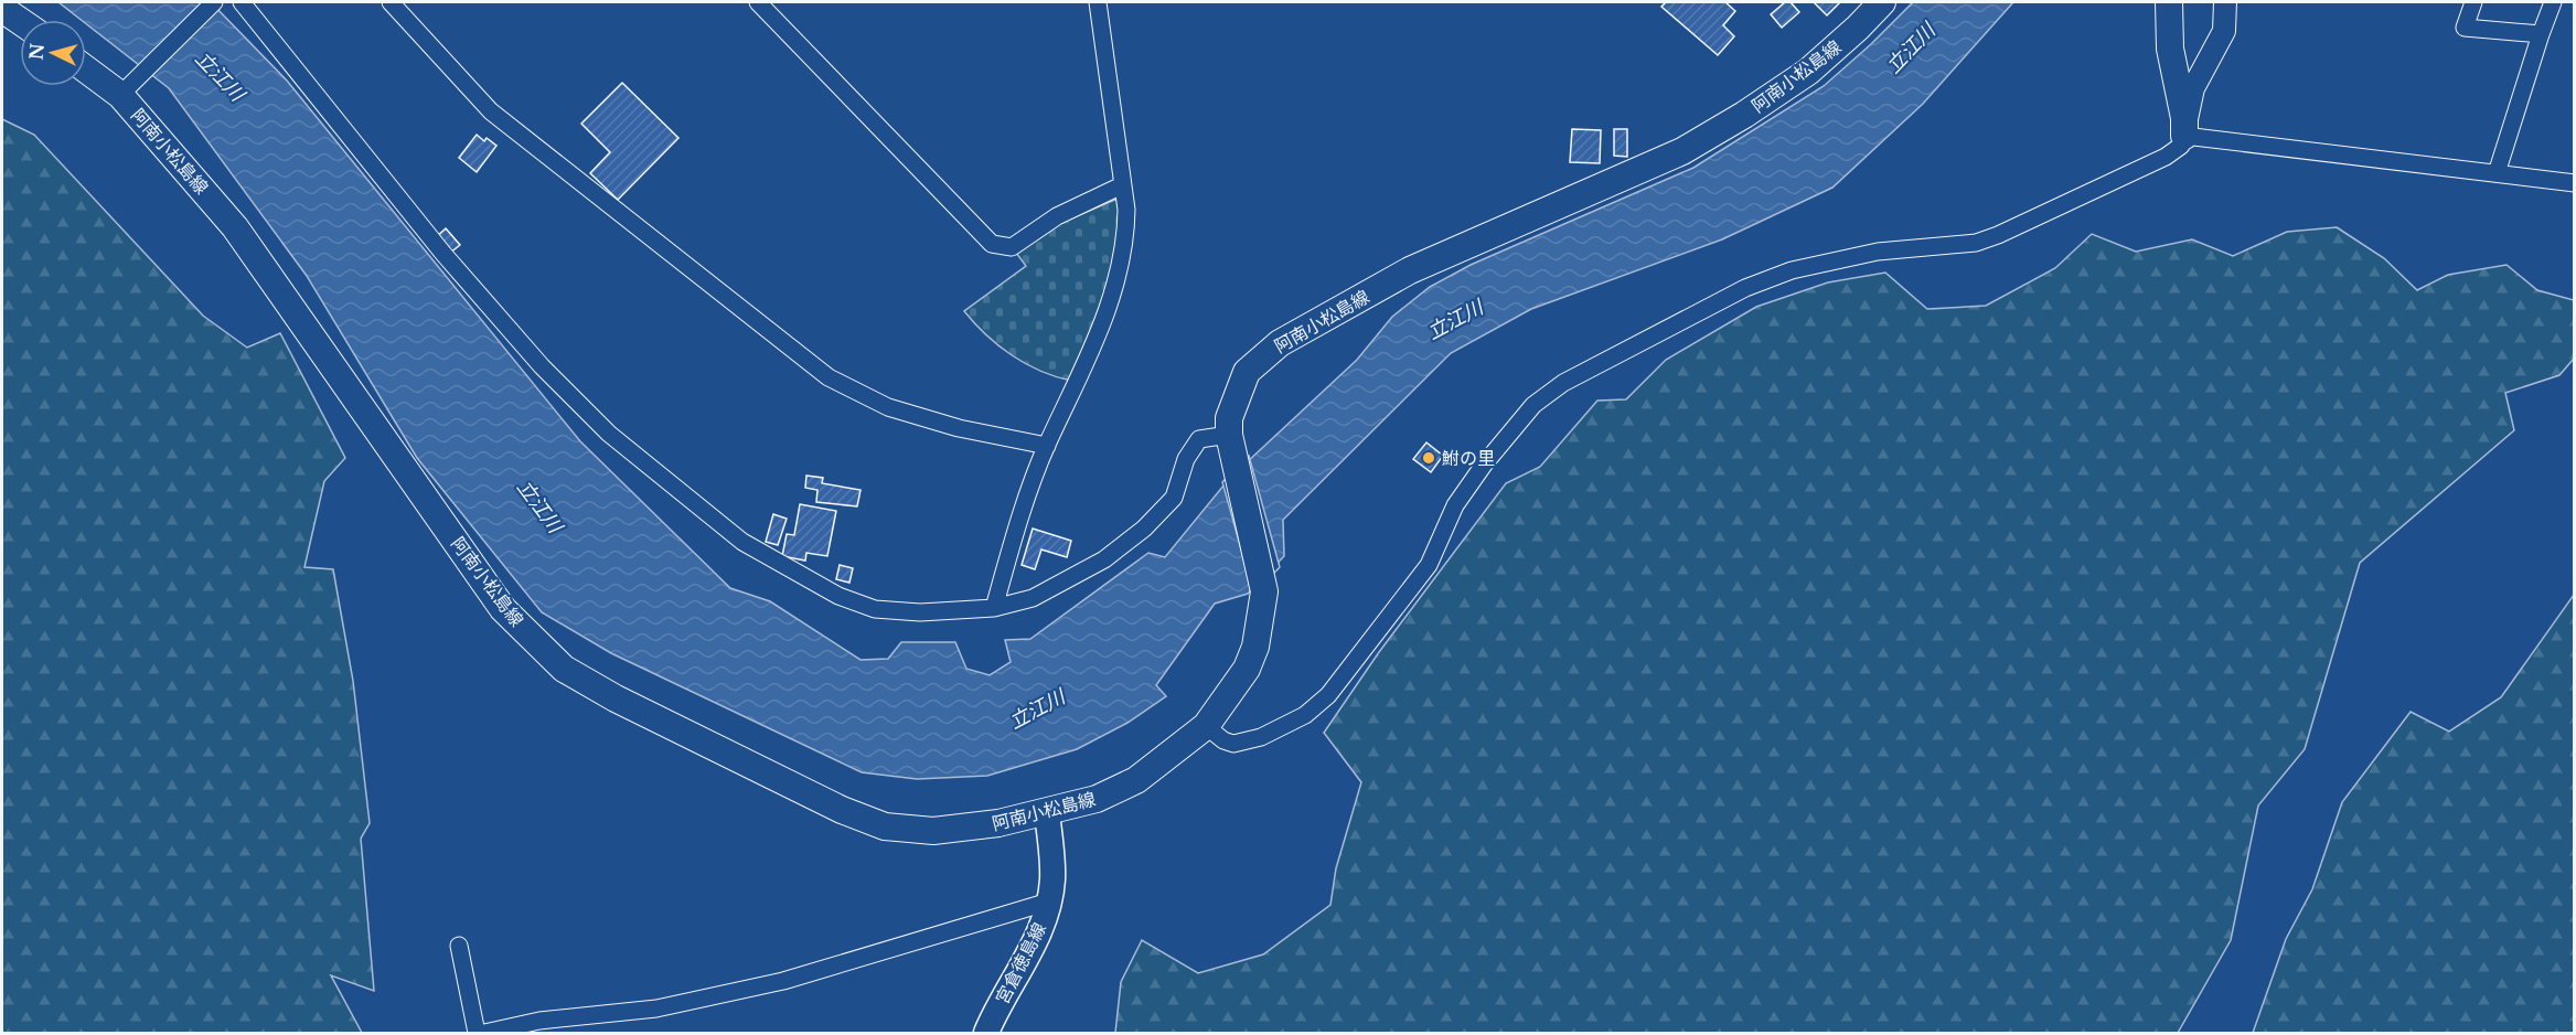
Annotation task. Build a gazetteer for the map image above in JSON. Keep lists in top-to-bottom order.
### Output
{
  "streets": {
    "main road": ["阿南小松島線", "宮倉徳島線"]
  },
  "crossings": [
    ["阿南小松島線", "宮倉徳島線"]
  ],
  "water": ["立江川"],
  "places": ["鮒の里"],
  "north": "left"
}
